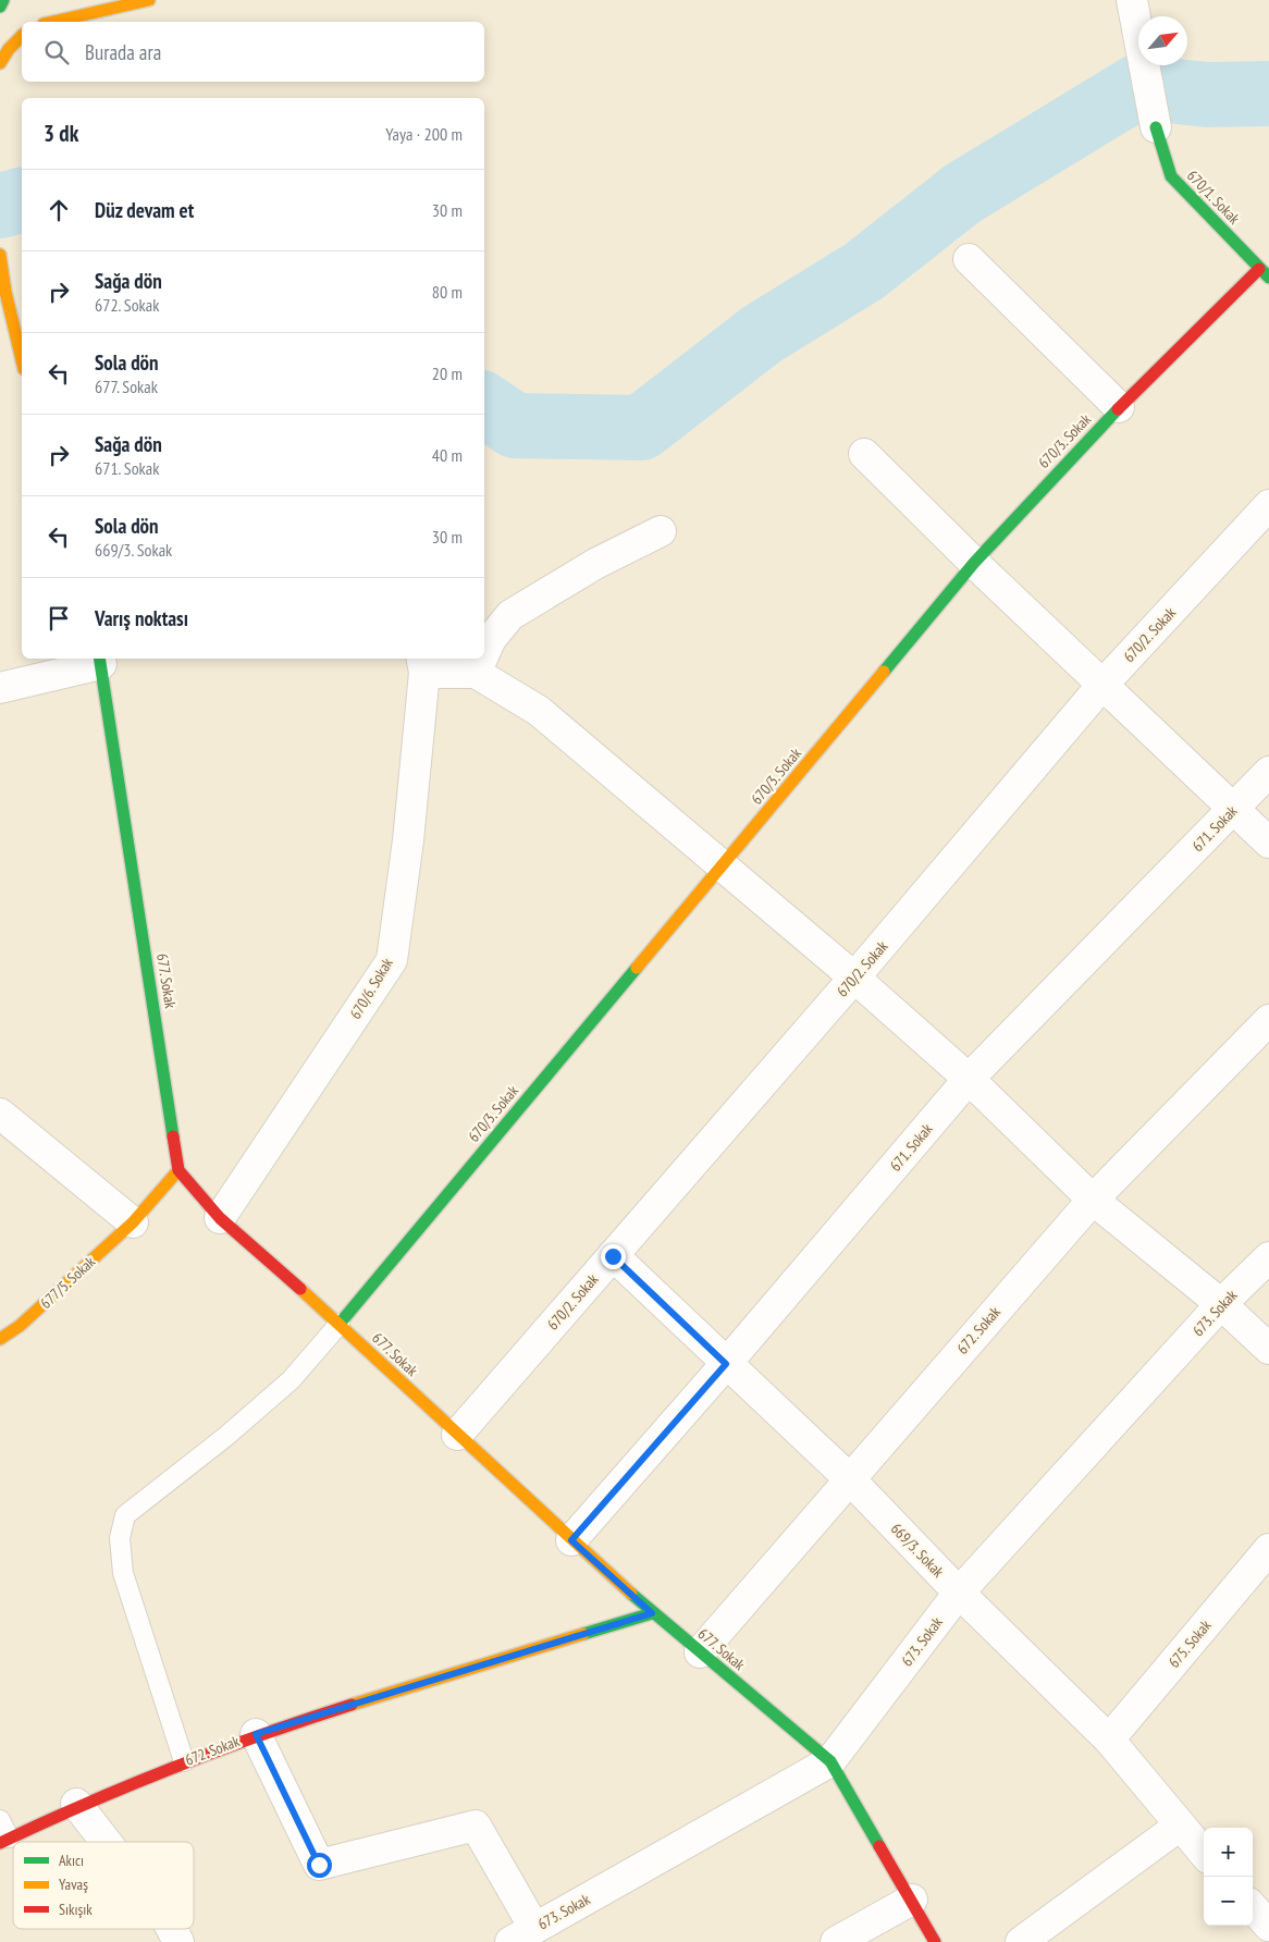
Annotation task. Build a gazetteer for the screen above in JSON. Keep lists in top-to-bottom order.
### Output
{
  "streets": {
    "street": [
      "670/1. Sokak",
      "670/3. Sokak",
      "670/2. Sokak",
      "671. Sokak",
      "677. Sokak",
      "670/6. Sokak",
      "677/5. Sokak",
      "673. Sokak",
      "672. Sokak",
      "669/3. Sokak",
      "675. Sokak"
    ]
  },
  "crossings": [
    ["670/1. Sokak", "670/3. Sokak"],
    ["670/3. Sokak", "677. Sokak"],
    ["670/2. Sokak", "677. Sokak"],
    ["670/2. Sokak", "669/3. Sokak"],
    ["671. Sokak", "677. Sokak"],
    ["671. Sokak", "669/3. Sokak"],
    ["677. Sokak", "670/6. Sokak"],
    ["677. Sokak", "677/5. Sokak"],
    ["677. Sokak", "673. Sokak"],
    ["677. Sokak", "672. Sokak"],
    ["673. Sokak", "669/3. Sokak"],
    ["672. Sokak", "669/3. Sokak"],
    ["669/3. Sokak", "675. Sokak"]
  ],
  "legend": ["Akıcı", "Yavaş", "Sıkışık"],
  "north": "top right",
  "page": {
    "search": "Burada ara",
    "heading": ["3 dk", "Yaya · 200 m"],
    "list": [
      ["Düz devam et", "30 m"],
      ["Sağa dön", "672. Sokak", "80 m"],
      ["Sola dön", "677. Sokak", "20 m"],
      ["Sağa dön", "671. Sokak", "40 m"],
      ["Sola dön", "669/3. Sokak", "30 m"],
      "Varış noktası"
    ],
    "map_buttons": ["+", "−"]
  }
}
